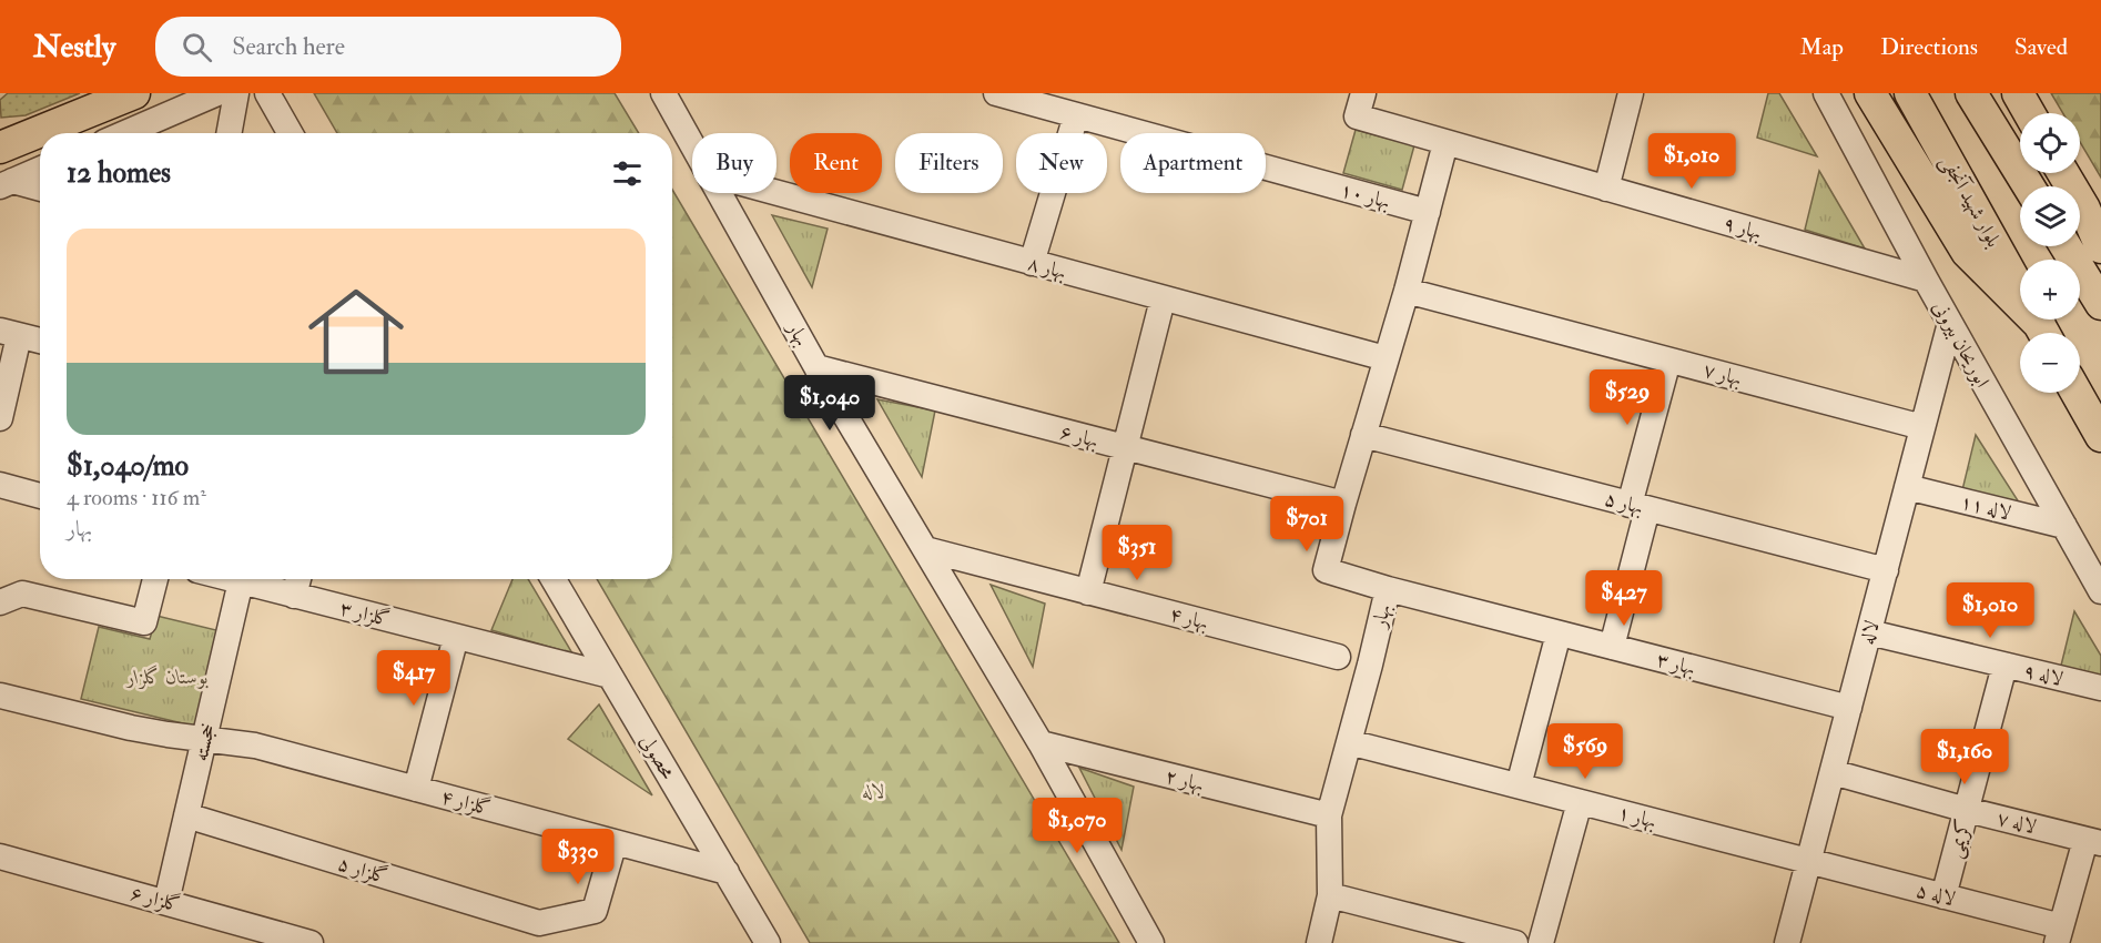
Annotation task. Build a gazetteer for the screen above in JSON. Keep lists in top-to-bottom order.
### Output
{
  "streets": {
    "main road": ["بلوار شهید آنجفی"],
    "street": [
      "بهار ۱۰",
      "بهار ۹",
      "بهار ۸",
      "بهار",
      "ابوریحان بیرونی",
      "بهار ۷",
      "بهار ۶",
      "بهار ۵",
      "لاله ۱۱",
      "گلزار ۳",
      "بهار ۴",
      "لاله",
      "بهار ۳",
      "لاله ۹",
      "خجسته",
      "محصولی",
      "بهار ۲",
      "گلزار ۴",
      "بهار ۱",
      "لاله ۷",
      "کریمی",
      "گلزار ۵",
      "لاله ۵",
      "گلزار ۶"
    ]
  },
  "crossings": [
    ["بهار ۱۰", "بهار"],
    ["بهار ۹", "بهار"],
    ["بهار ۹", "ابوریحان بیرونی"],
    ["بهار ۸", "بهار"],
    ["بهار", "بهار ۷"],
    ["بهار", "بهار ۶"],
    ["بهار", "بهار ۵"],
    ["بهار", "بهار ۴"],
    ["بهار", "بهار ۳"],
    ["بهار", "بهار ۲"],
    ["بهار", "بهار ۱"],
    ["ابوریحان بیرونی", "لاله ۱۱"],
    ["ابوریحان بیرونی", "لاله"],
    ["بهار ۷", "لاله"],
    ["بهار ۵", "لاله"],
    ["لاله ۱۱", "لاله"],
    ["گلزار ۳", "خجسته"],
    ["گلزار ۳", "محصولی"],
    ["لاله", "بهار ۳"],
    ["لاله", "لاله ۹"],
    ["لاله", "بهار ۱"],
    ["لاله", "لاله ۷"],
    ["لاله", "لاله ۵"],
    ["لاله ۹", "کریمی"],
    ["خجسته", "گلزار ۴"],
    ["خجسته", "گلزار ۵"],
    ["خجسته", "گلزار ۶"],
    ["محصولی", "گلزار ۴"],
    ["بهار ۱", "لاله ۵"],
    ["لاله ۷", "کریمی"],
    ["کریمی", "لاله ۵"]
  ],
  "parks": ["بوستان گلزار", "لاله"],
  "page": {
    "header": "Nestly",
    "search": "Search here",
    "nav": ["Map", "Directions", "Saved"],
    "map_buttons": ["+", "−"],
    "price": [
      "$1,010",
      "$529",
      "$1,040",
      "$701",
      "$351",
      "$427",
      "$1,010",
      "$417",
      "$569",
      "$1,160",
      "$1,070",
      "$330"
    ],
    "chip": [
      "Buy",
      "Rent",
      "Filters",
      "New",
      "Apartment"
    ],
    "heading": "12 homes",
    "list": [
      {
        "name": "$1,040/mo",
        "note": "4 rooms · 116 m² · بهار"
      }
    ]
  }
}
